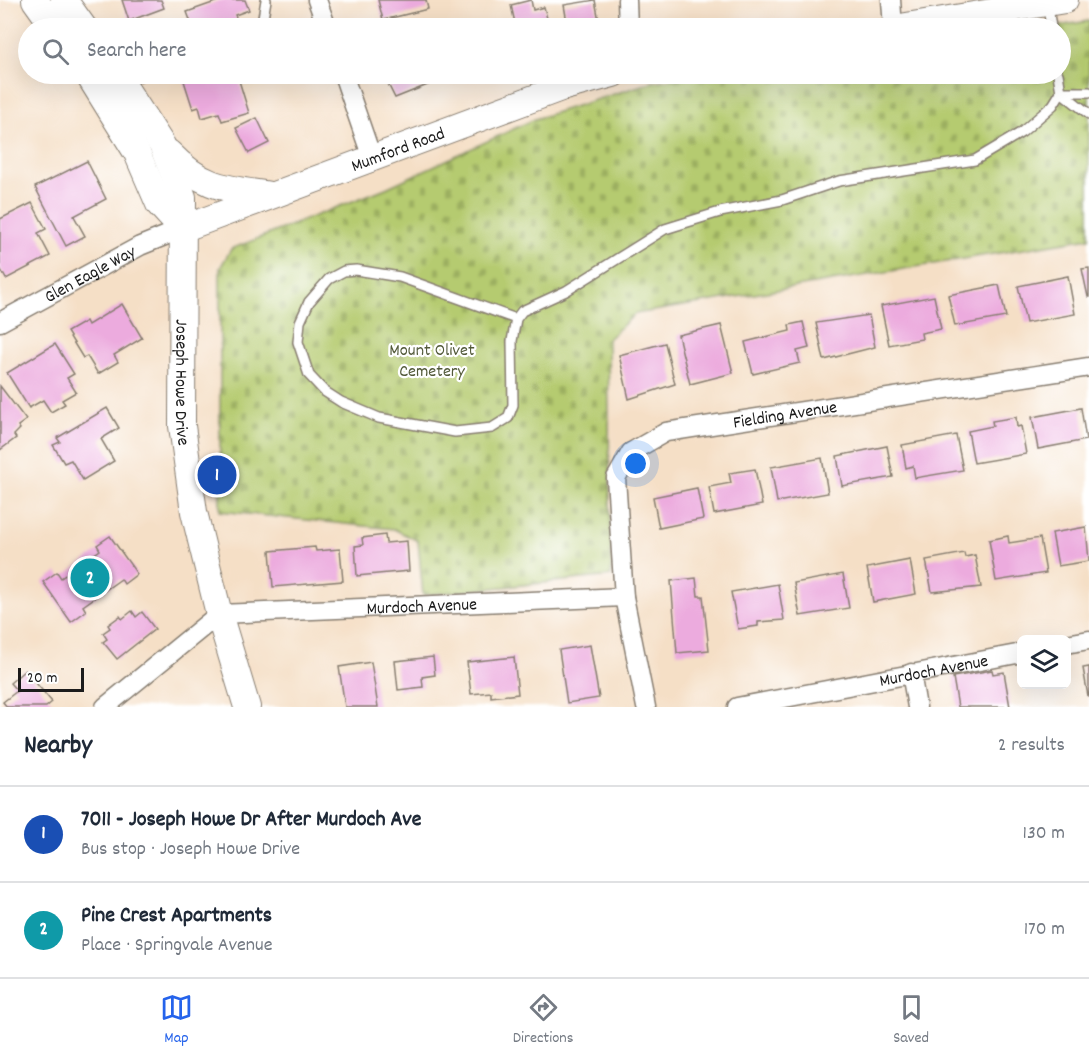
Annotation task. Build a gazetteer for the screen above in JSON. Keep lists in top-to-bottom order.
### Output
{
  "streets": {
    "main road": ["Mumford Road", "Joseph Howe Drive"],
    "street": ["Glen Eagle Way", "Fielding Avenue", "Murdoch Avenue"]
  },
  "crossings": [
    ["Mumford Road", "Glen Eagle Way"],
    ["Mumford Road", "Joseph Howe Drive"],
    ["Glen Eagle Way", "Joseph Howe Drive"],
    ["Joseph Howe Drive", "Murdoch Avenue"],
    ["Fielding Avenue", "Murdoch Avenue"]
  ],
  "parks": ["Mount Olivet Cemetery"],
  "scale_bar": "20 m",
  "page": {
    "search": "Search here",
    "pins": ["1", "2"],
    "scale": "20 m",
    "heading": ["Nearby", "2 results"],
    "list": [
      {
        "mark": "1",
        "name": "7011 - Joseph Howe Dr After Murdoch Ave",
        "note": "Bus stop · Joseph Howe Drive",
        "value": "130 m"
      },
      {
        "mark": "2",
        "name": "Pine Crest Apartments",
        "note": "Place · Springvale Avenue",
        "value": "170 m"
      }
    ],
    "nav": ["Map", "Directions", "Saved"]
  }
}
